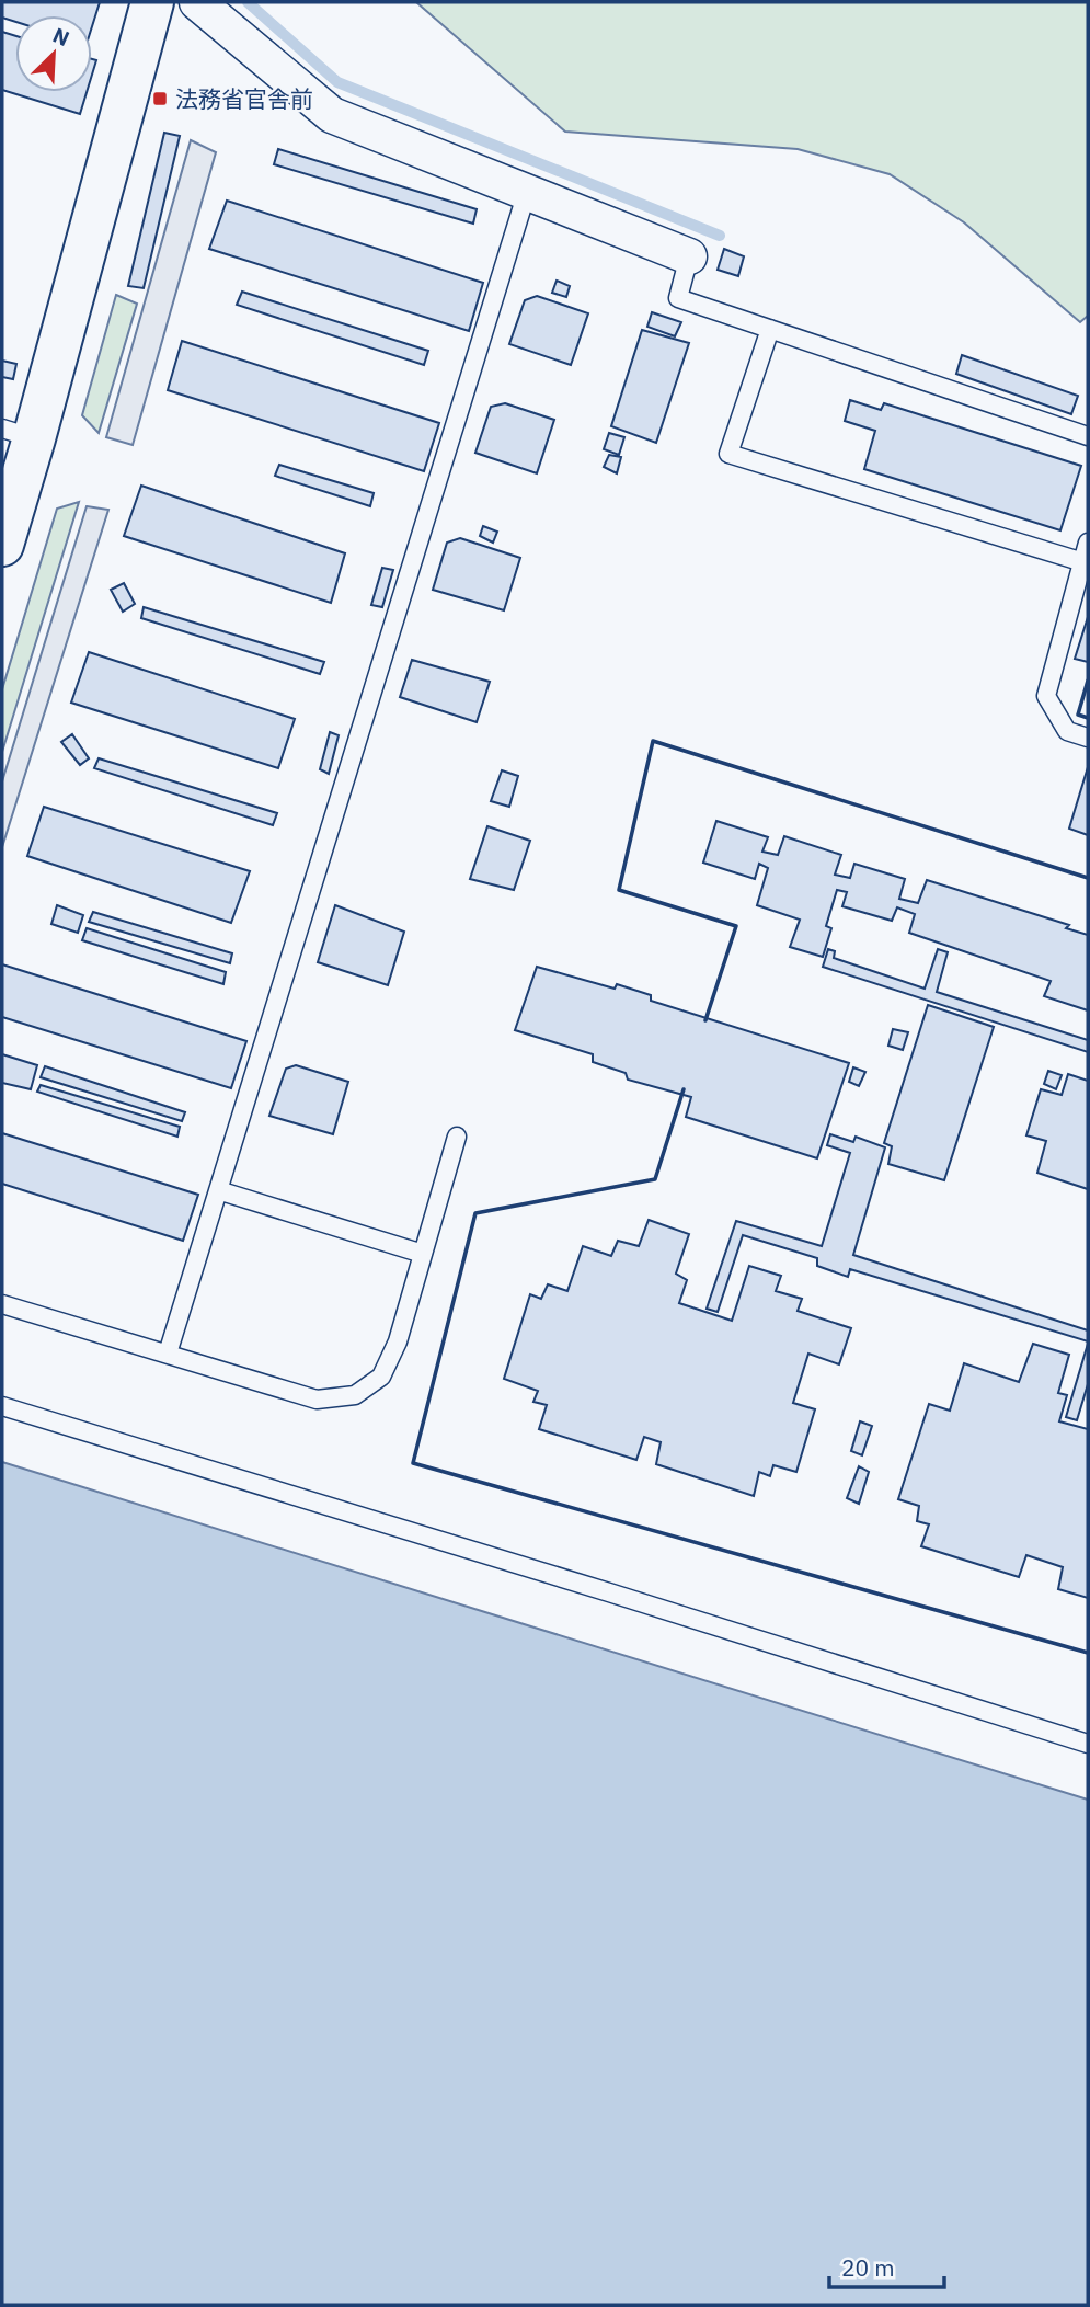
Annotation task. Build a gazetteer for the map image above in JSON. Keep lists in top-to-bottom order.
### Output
{
  "places": {
    "transit": ["法務省官舎前"]
  },
  "scale_bar": "20 m",
  "north": "top right"
}
